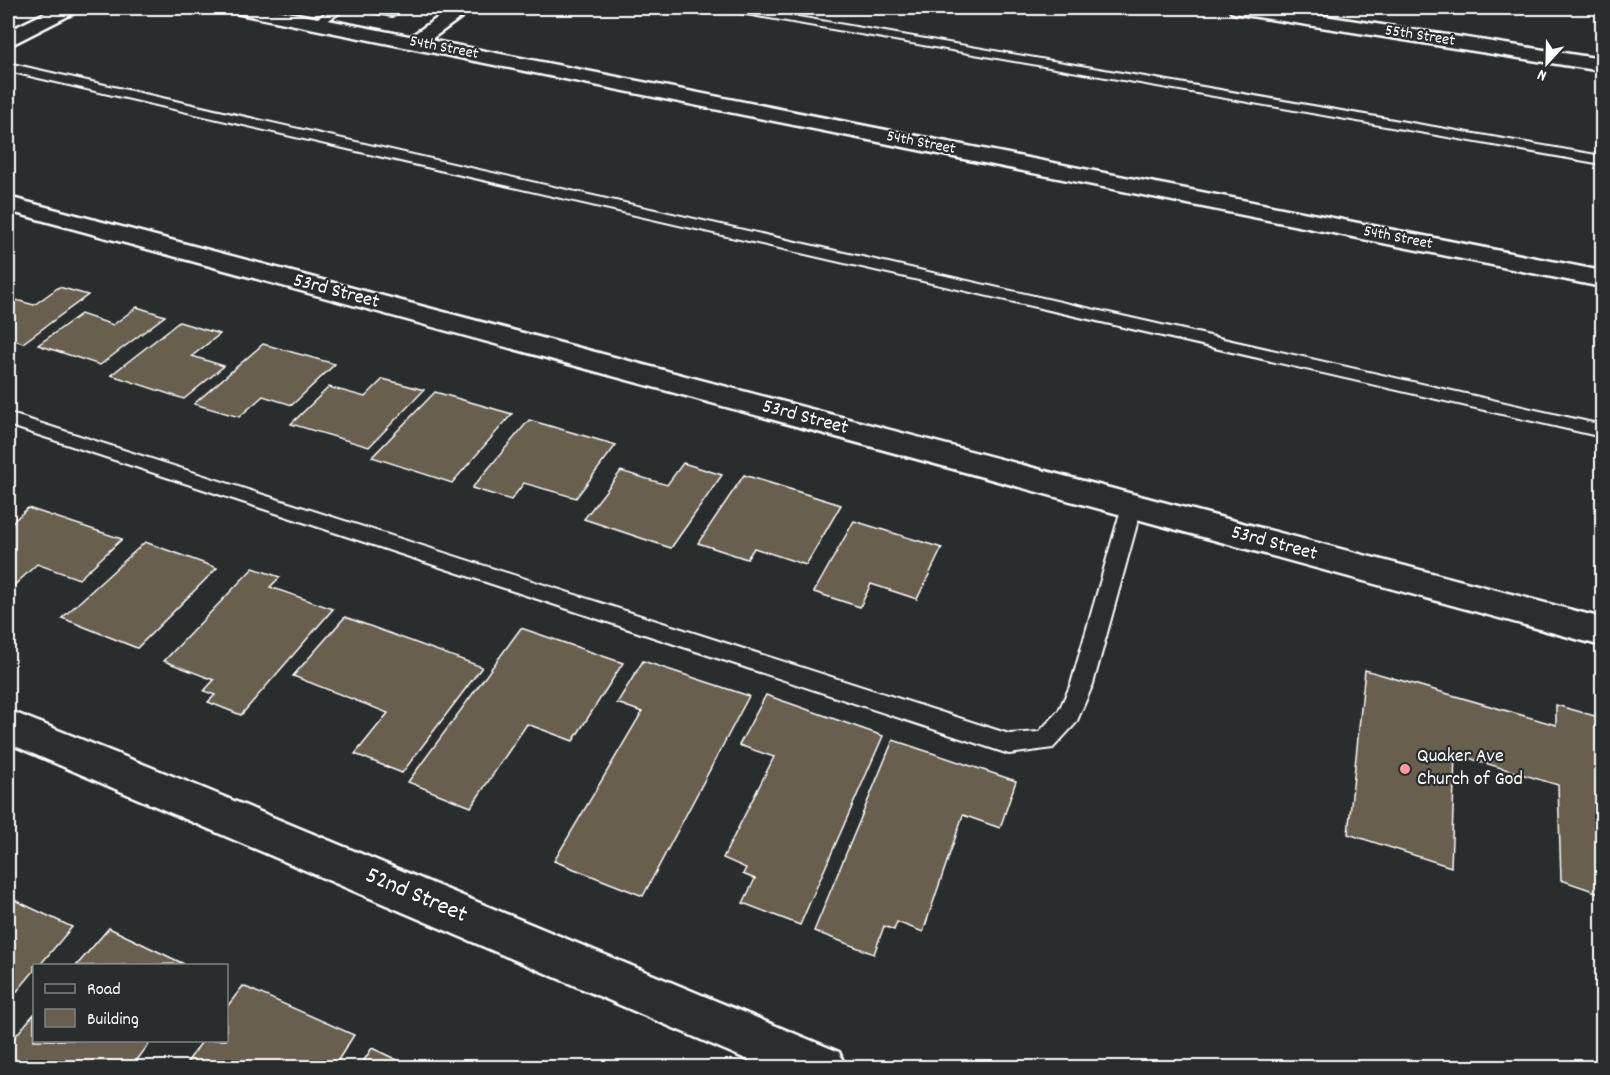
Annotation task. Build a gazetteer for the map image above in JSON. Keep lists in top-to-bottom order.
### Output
{
  "streets": {
    "street": [
      "55th Street",
      "54th Street",
      "53rd Street",
      "52nd Street"
    ]
  },
  "places": ["Quaker Ave Church of God"],
  "legend": ["Road", "Building"],
  "north": "bottom"
}
